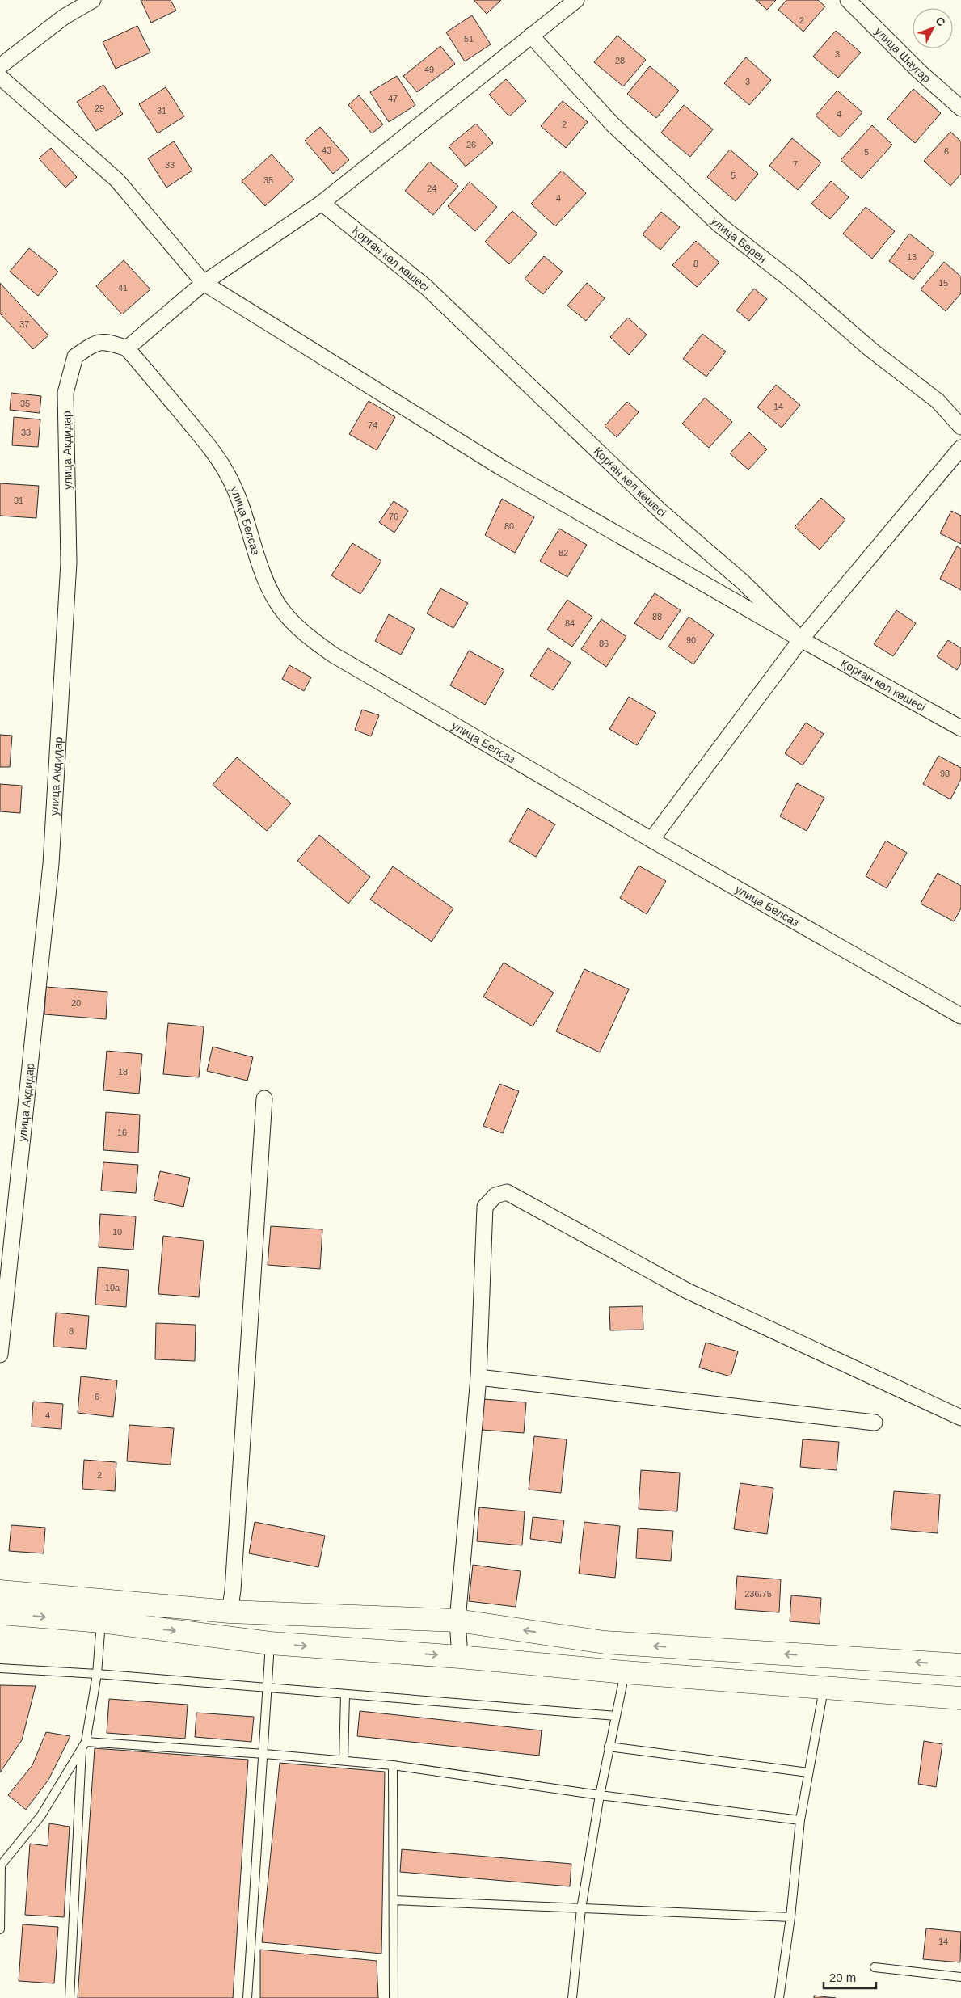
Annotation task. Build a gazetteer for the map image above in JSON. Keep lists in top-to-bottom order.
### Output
{
  "streets": {
    "street": [
      "улица Шаугар",
      "улица Берен",
      "Қорған көл көшесі",
      "улица Акдидар",
      "улица Белсаз"
    ]
  },
  "crossings": [
    ["улица Акдидар", "улица Белсаз"]
  ],
  "house_numbers": [
    "2",
    "51",
    "3",
    "28",
    "49",
    "3",
    "47",
    "29",
    "31",
    "4",
    "2",
    "26",
    "43",
    "6",
    "5",
    "7",
    "33",
    "5",
    "35",
    "24",
    "4",
    "13",
    "8",
    "15",
    "41",
    "37",
    "35",
    "14",
    "74",
    "33",
    "31",
    "76",
    "80",
    "82",
    "88",
    "84",
    "90",
    "86",
    "98",
    "20",
    "18",
    "16",
    "10",
    "10а",
    "8",
    "6",
    "4",
    "2",
    "236/75",
    "14"
  ],
  "scale_bar": "20 m",
  "north": "top right"
}
